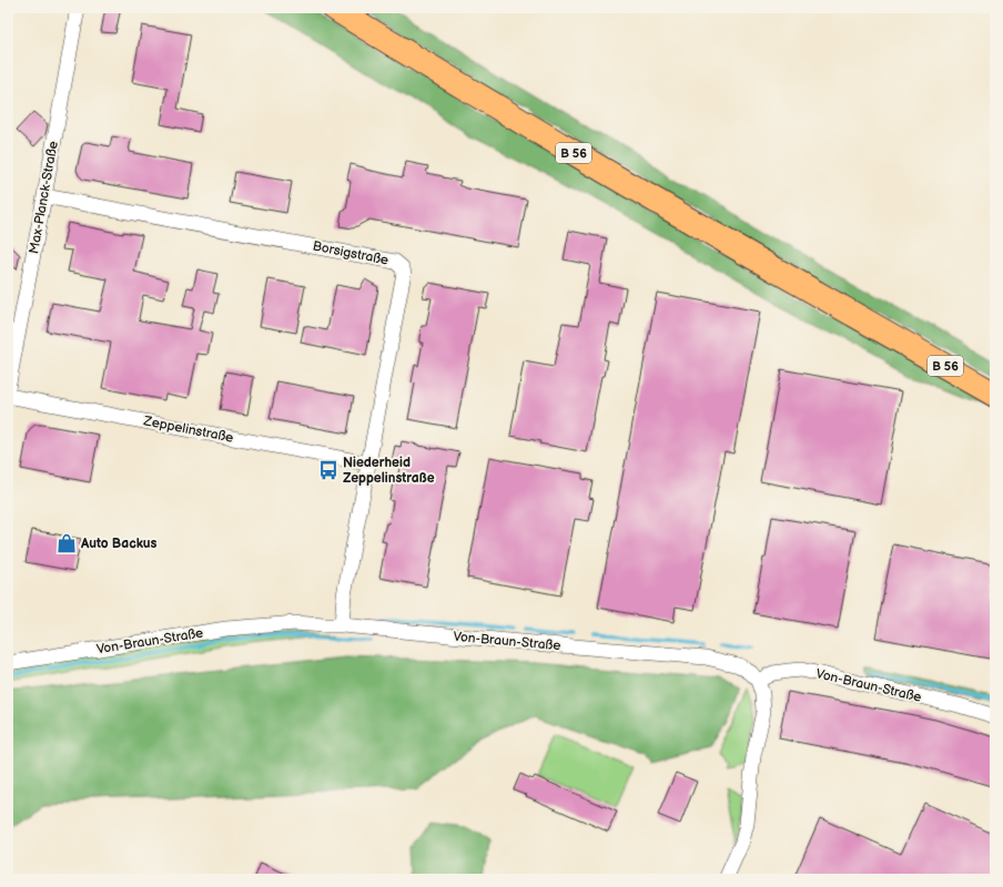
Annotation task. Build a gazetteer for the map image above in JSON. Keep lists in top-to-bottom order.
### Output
{
  "streets": {
    "highway": ["B 56"],
    "street": [
      "Max-Planck-Straße",
      "Borsigstraße",
      "Zeppelinstraße",
      "Von-Braun-Straße"
    ]
  },
  "crossings": [
    ["Max-Planck-Straße", "Borsigstraße"],
    ["Borsigstraße", "Zeppelinstraße"],
    ["Borsigstraße", "Von-Braun-Straße"]
  ],
  "places": {
    "bus stop": ["Niederheid Zeppelinstraße"],
    "shop": ["Auto Backus"]
  }
}
